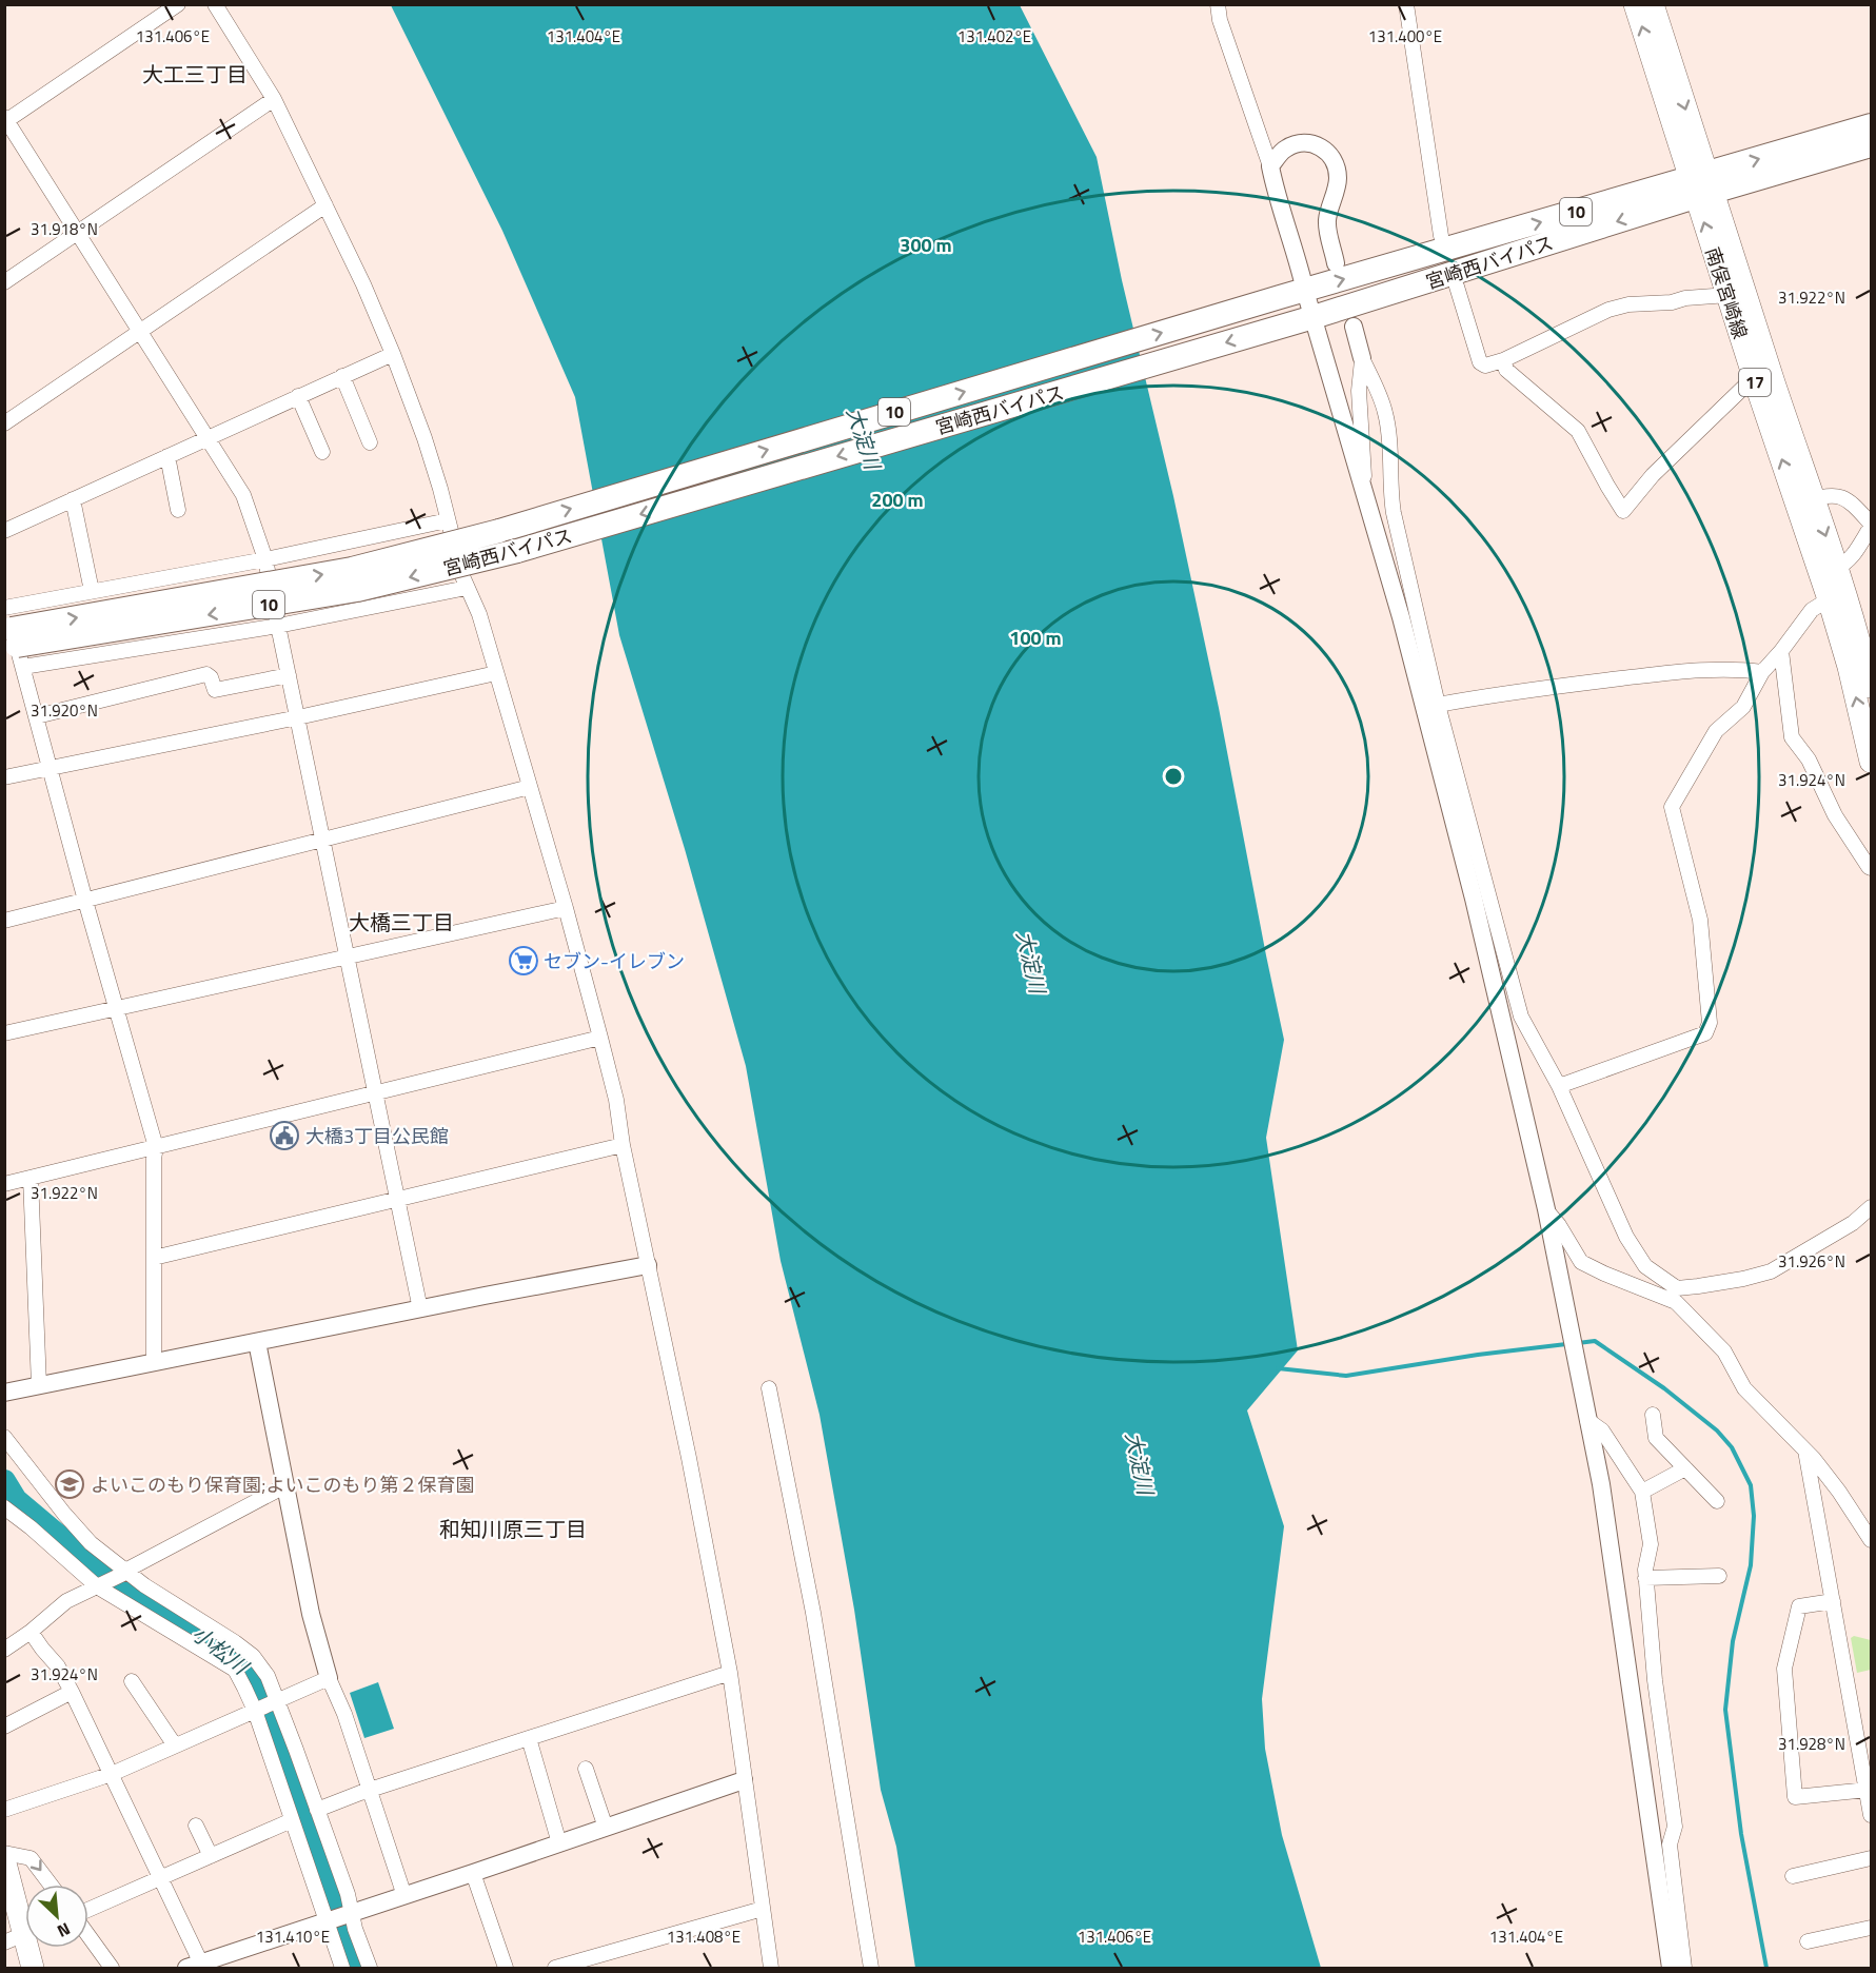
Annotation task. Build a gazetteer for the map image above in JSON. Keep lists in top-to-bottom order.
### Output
{
  "streets": {
    "highway": ["10", "宮崎西バイパス"],
    "main road": ["南俣宮崎線", "17"]
  },
  "crossings": [
    ["宮崎西バイパス", "南俣宮崎線"]
  ],
  "districts": ["大工三丁目", "大橋三丁目", "和知川原三丁目"],
  "water": ["大淀川", "小松川"],
  "places": {
    "supermarket": ["セブン-イレブン"],
    "public building": ["大橋3丁目公民館"],
    "school or university": ["よいこのもり保育園;よいこのもり第２保育園"]
  },
  "north": "bottom right",
  "coordinates": [
    "131.402°E",
    "131.400°E",
    "131.406°E",
    "131.404°E",
    "31.918°N",
    "31.922°N",
    "31.920°N",
    "31.924°N",
    "31.926°N",
    "31.928°N",
    "131.410°E",
    "131.408°E"
  ],
  "rings": ["300 m", "200 m", "100 m"]
}
